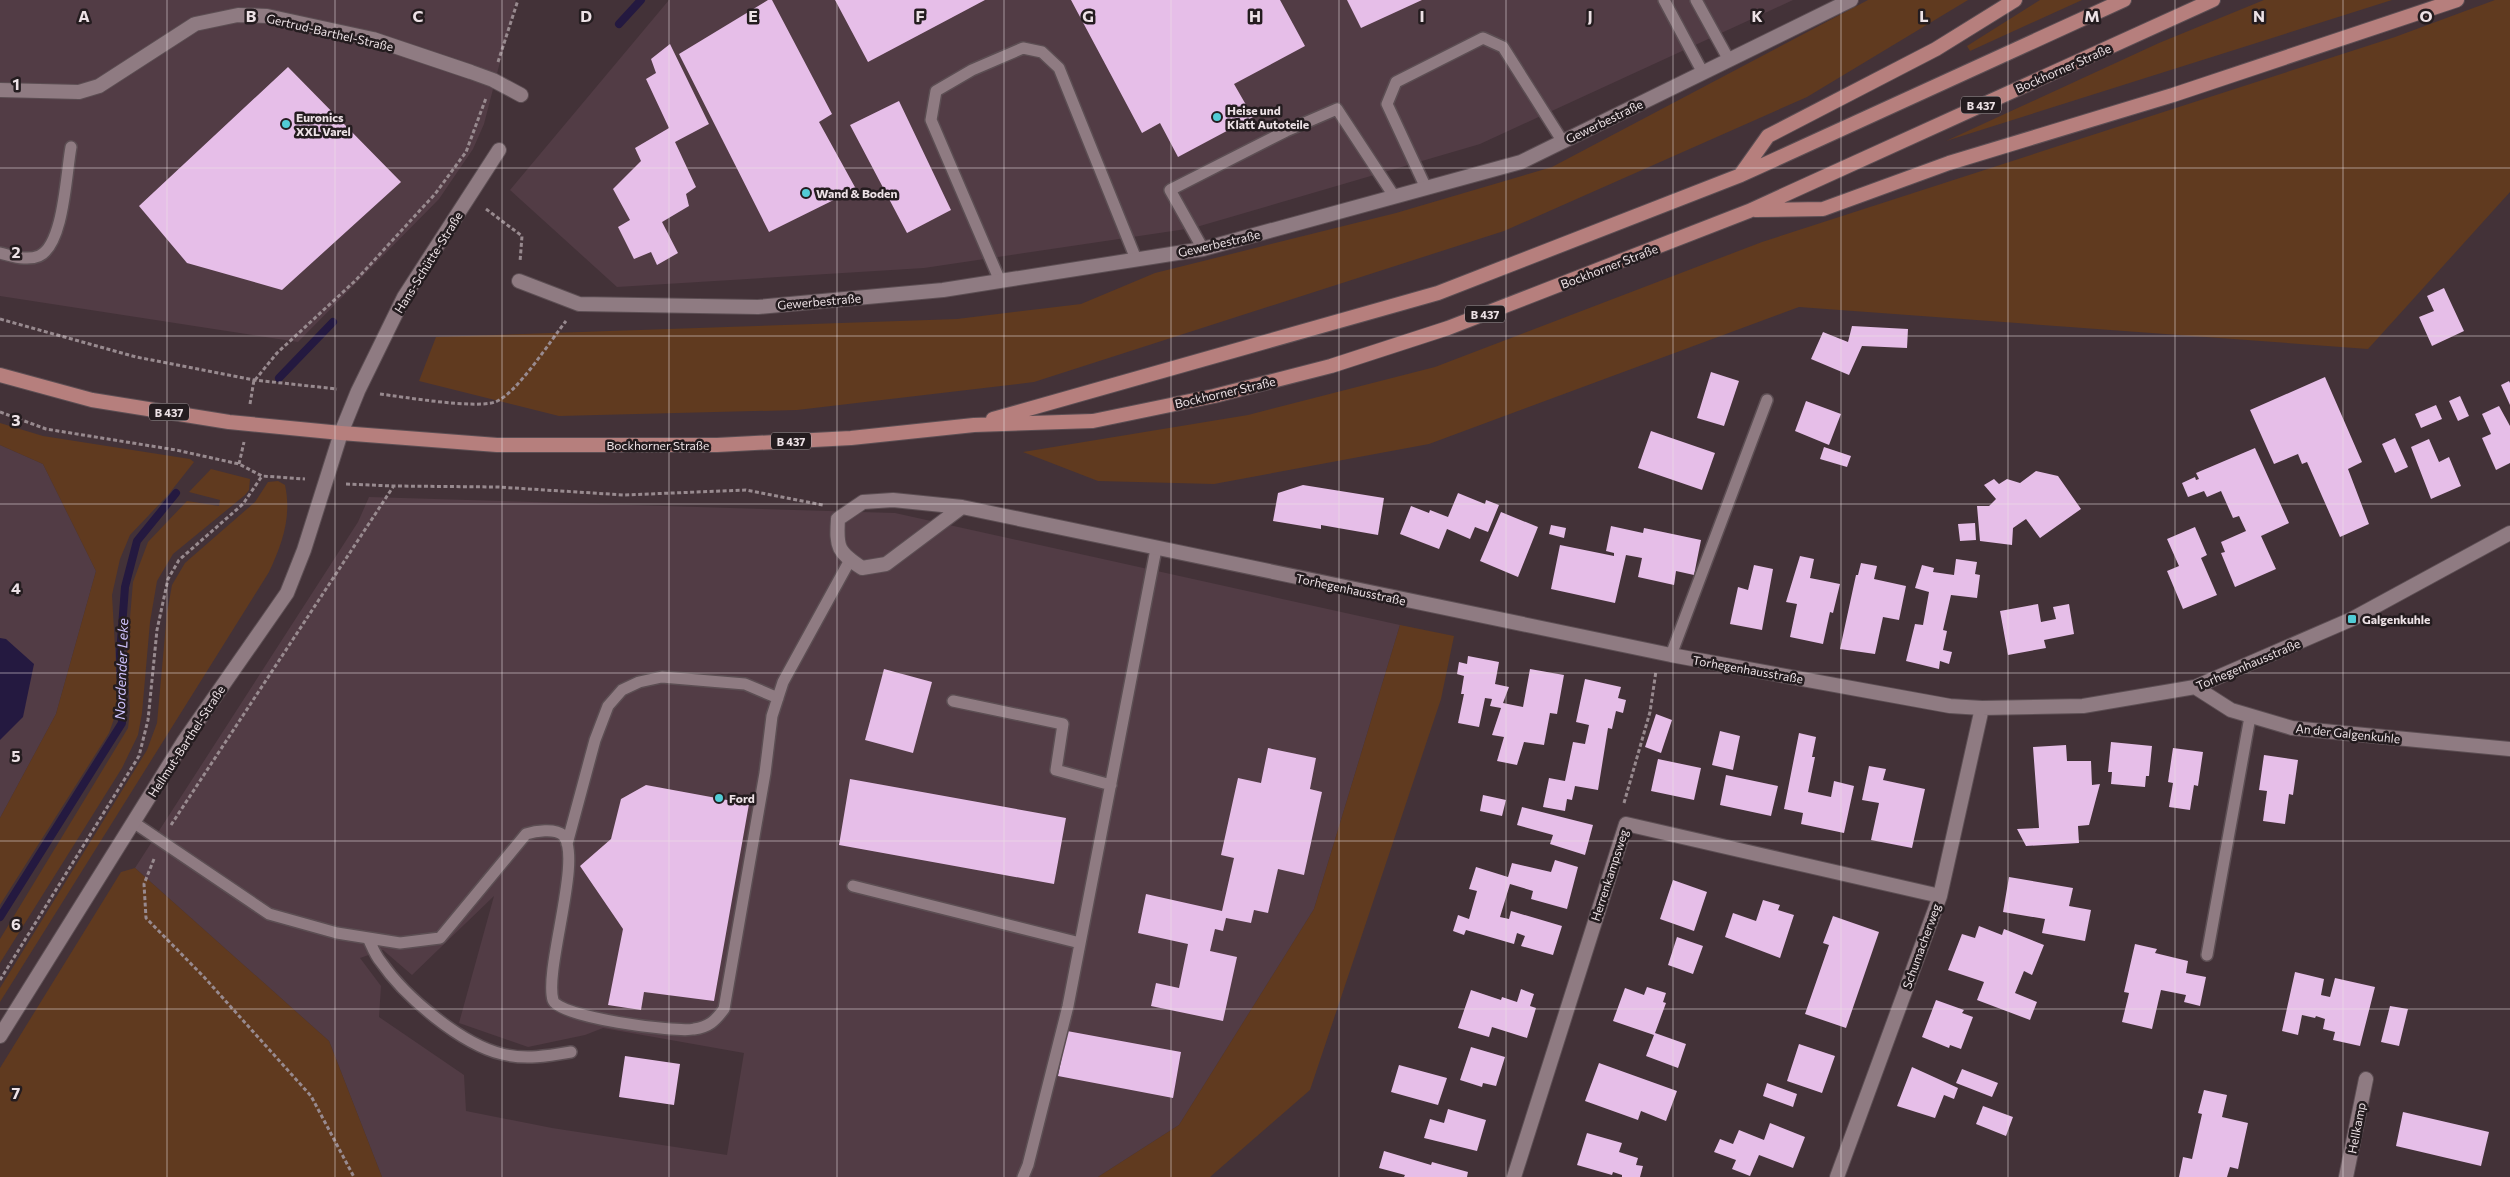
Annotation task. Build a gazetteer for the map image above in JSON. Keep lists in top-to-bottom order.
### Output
{
  "streets": {
    "main road": ["Bockhorner Straße", "B 437"],
    "street": [
      "Gertrud-Barthel-Straße",
      "Gewerbestraße",
      "Hans-Schütte-Straße",
      "Torhegenhausstraße",
      "An der Galgenkuhle",
      "Hellmut-Barthel-Straße",
      "Herrenkampsweg",
      "Schumacherweg",
      "Hellkamp"
    ]
  },
  "crossings": [
    ["Bockhorner Straße", "B 437"],
    ["Bockhorner Straße", "Hans-Schütte-Straße"],
    ["Bockhorner Straße", "Hellmut-Barthel-Straße"],
    ["B 437", "Hans-Schütte-Straße"],
    ["B 437", "Hellmut-Barthel-Straße"],
    ["Hans-Schütte-Straße", "Hellmut-Barthel-Straße"],
    ["Torhegenhausstraße", "An der Galgenkuhle"],
    ["Torhegenhausstraße", "Schumacherweg"],
    ["Herrenkampsweg", "Schumacherweg"]
  ],
  "water": ["Nordender Leke"],
  "places": {
    "other": [
      "Heise und Klatt Autoteile",
      "Euronics XXL Varel",
      "Wand & Boden",
      "Ford"
    ],
    "transit": ["Galgenkuhle"]
  },
  "grid": {
    "columns": [
      "A",
      "B",
      "C",
      "D",
      "E",
      "F",
      "G",
      "H",
      "I",
      "J",
      "K",
      "L",
      "M",
      "N",
      "O"
    ],
    "rows": [
      "1",
      "2",
      "3",
      "4",
      "5",
      "6",
      "7"
    ]
  }
}
